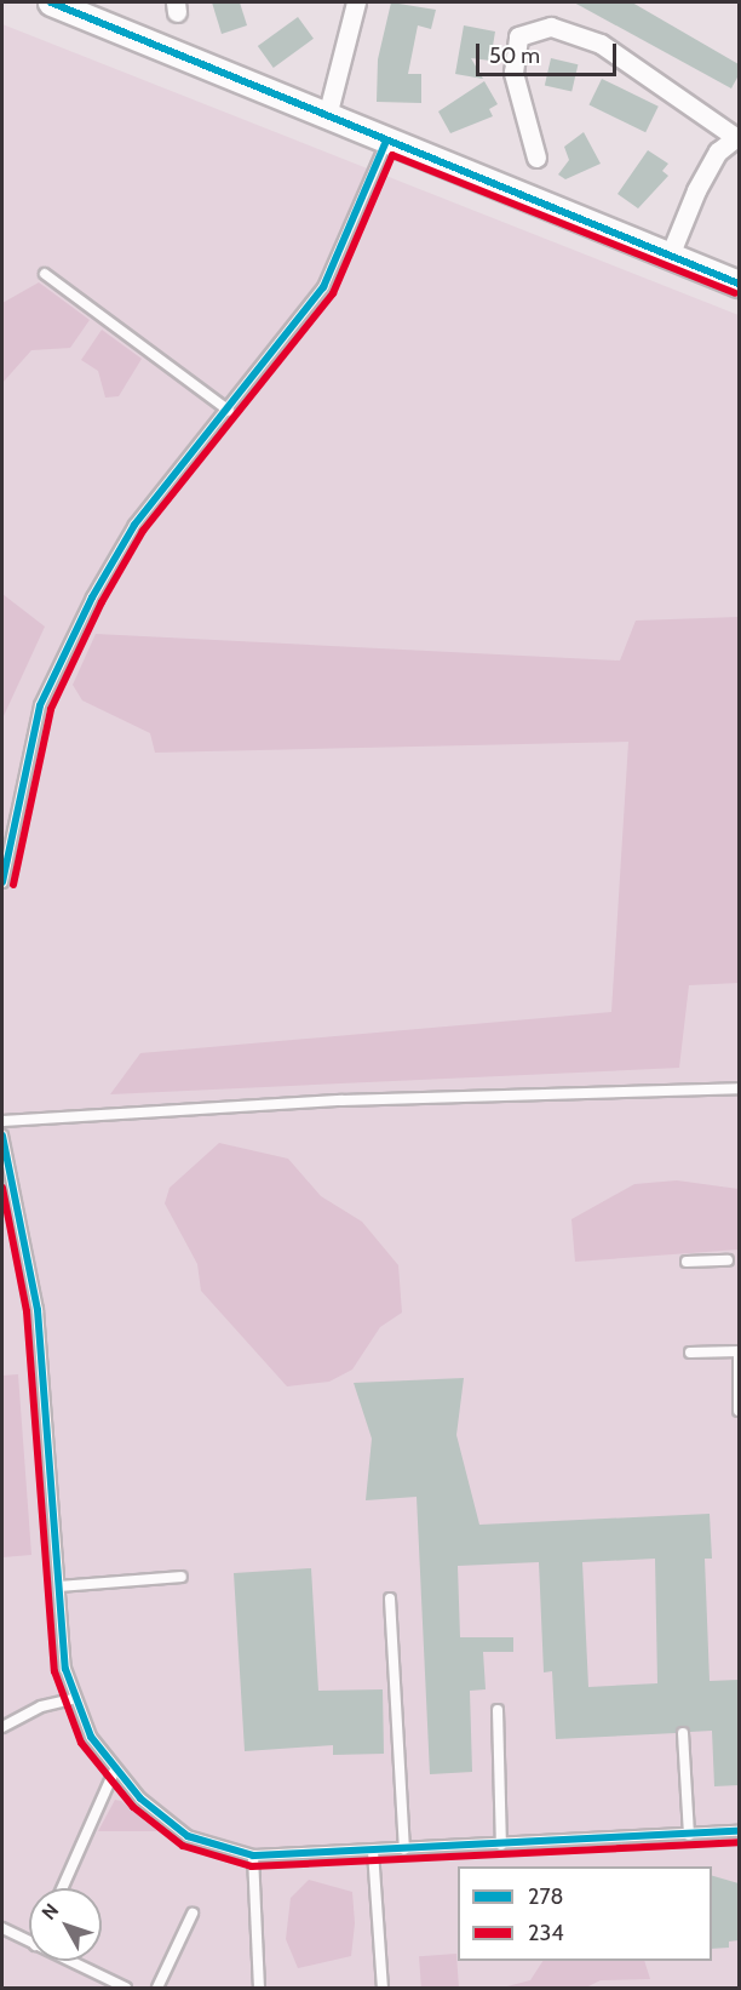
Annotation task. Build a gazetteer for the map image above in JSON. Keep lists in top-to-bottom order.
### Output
{
  "lines": ["transit line 278", "transit line 234"],
  "legend": ["278", "234"],
  "scale_bar": "50 m",
  "north": "top left"
}
